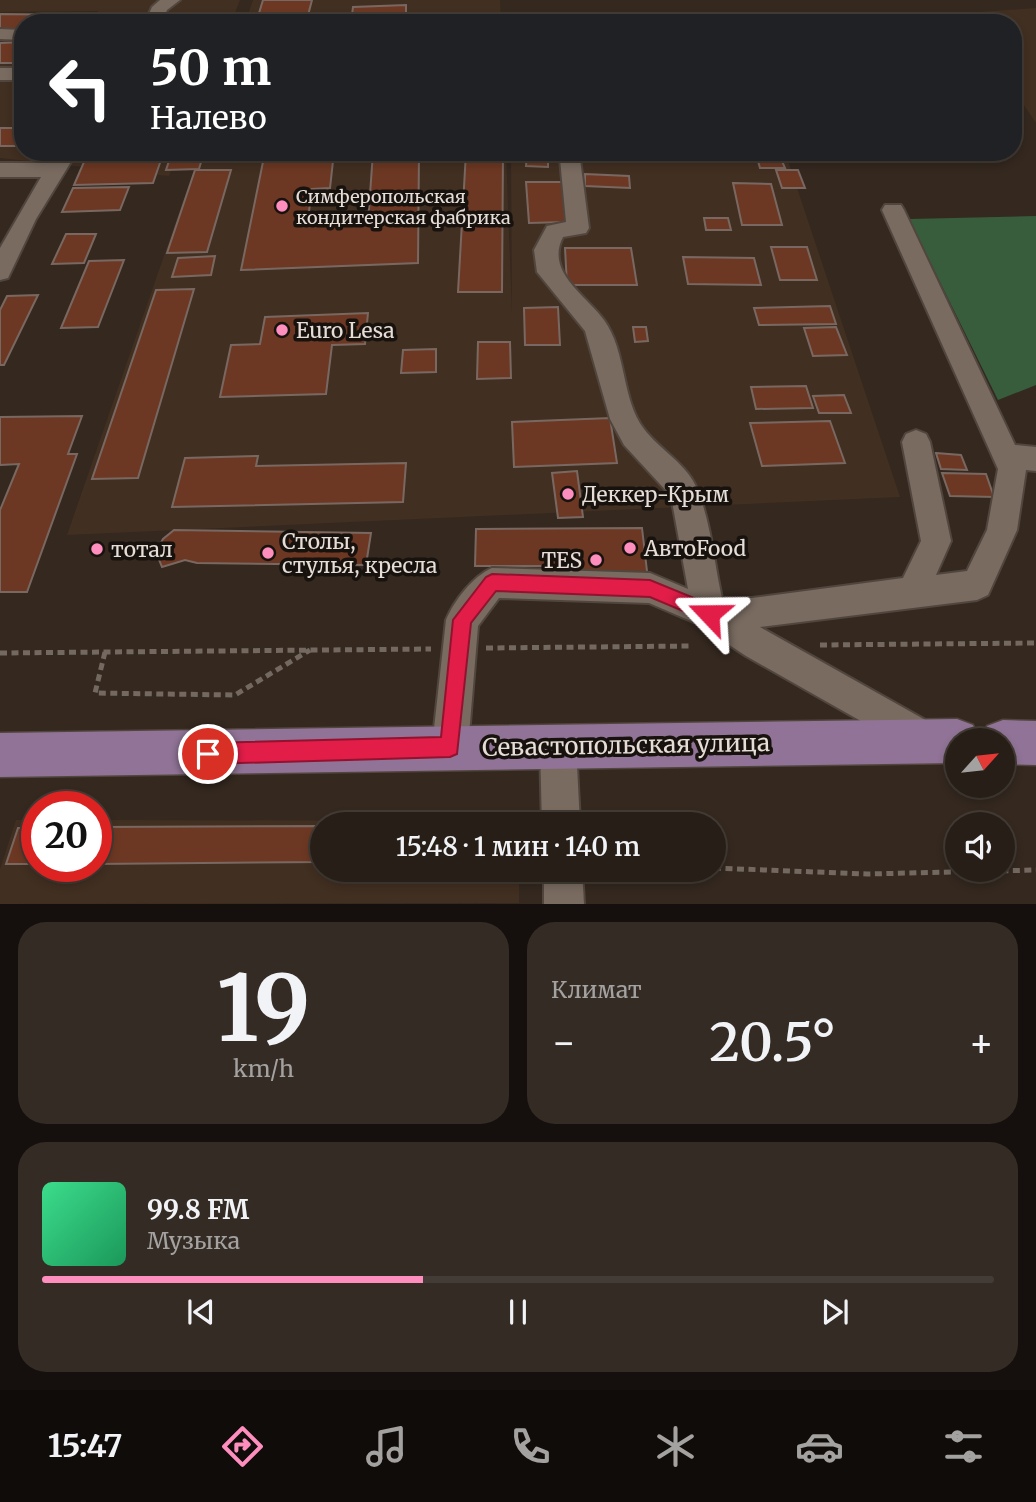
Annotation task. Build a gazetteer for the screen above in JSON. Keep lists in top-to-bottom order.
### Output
{
  "streets": {
    "main road": ["Севастопольская улица"]
  },
  "places": [
    "Симферопольская кондитерская фабрика",
    "Euro Lesa",
    "Деккер-Крым",
    "АвтоFood",
    "тотал",
    "Столы, стулья, кресла",
    "TES"
  ],
  "north": "top right",
  "page": {
    "turn": ["50 m", "Налево"],
    "limit": "20",
    "trip": "15:48 · 1 мин · 140 m",
    "tile": [
      ["19", "km/h"],
      "Климат"
    ],
    "heat": ["−", "20.5°", "+"],
    "song": ["99.8 FM", "Музыка"],
    "tabs": "15:47"
  }
}
